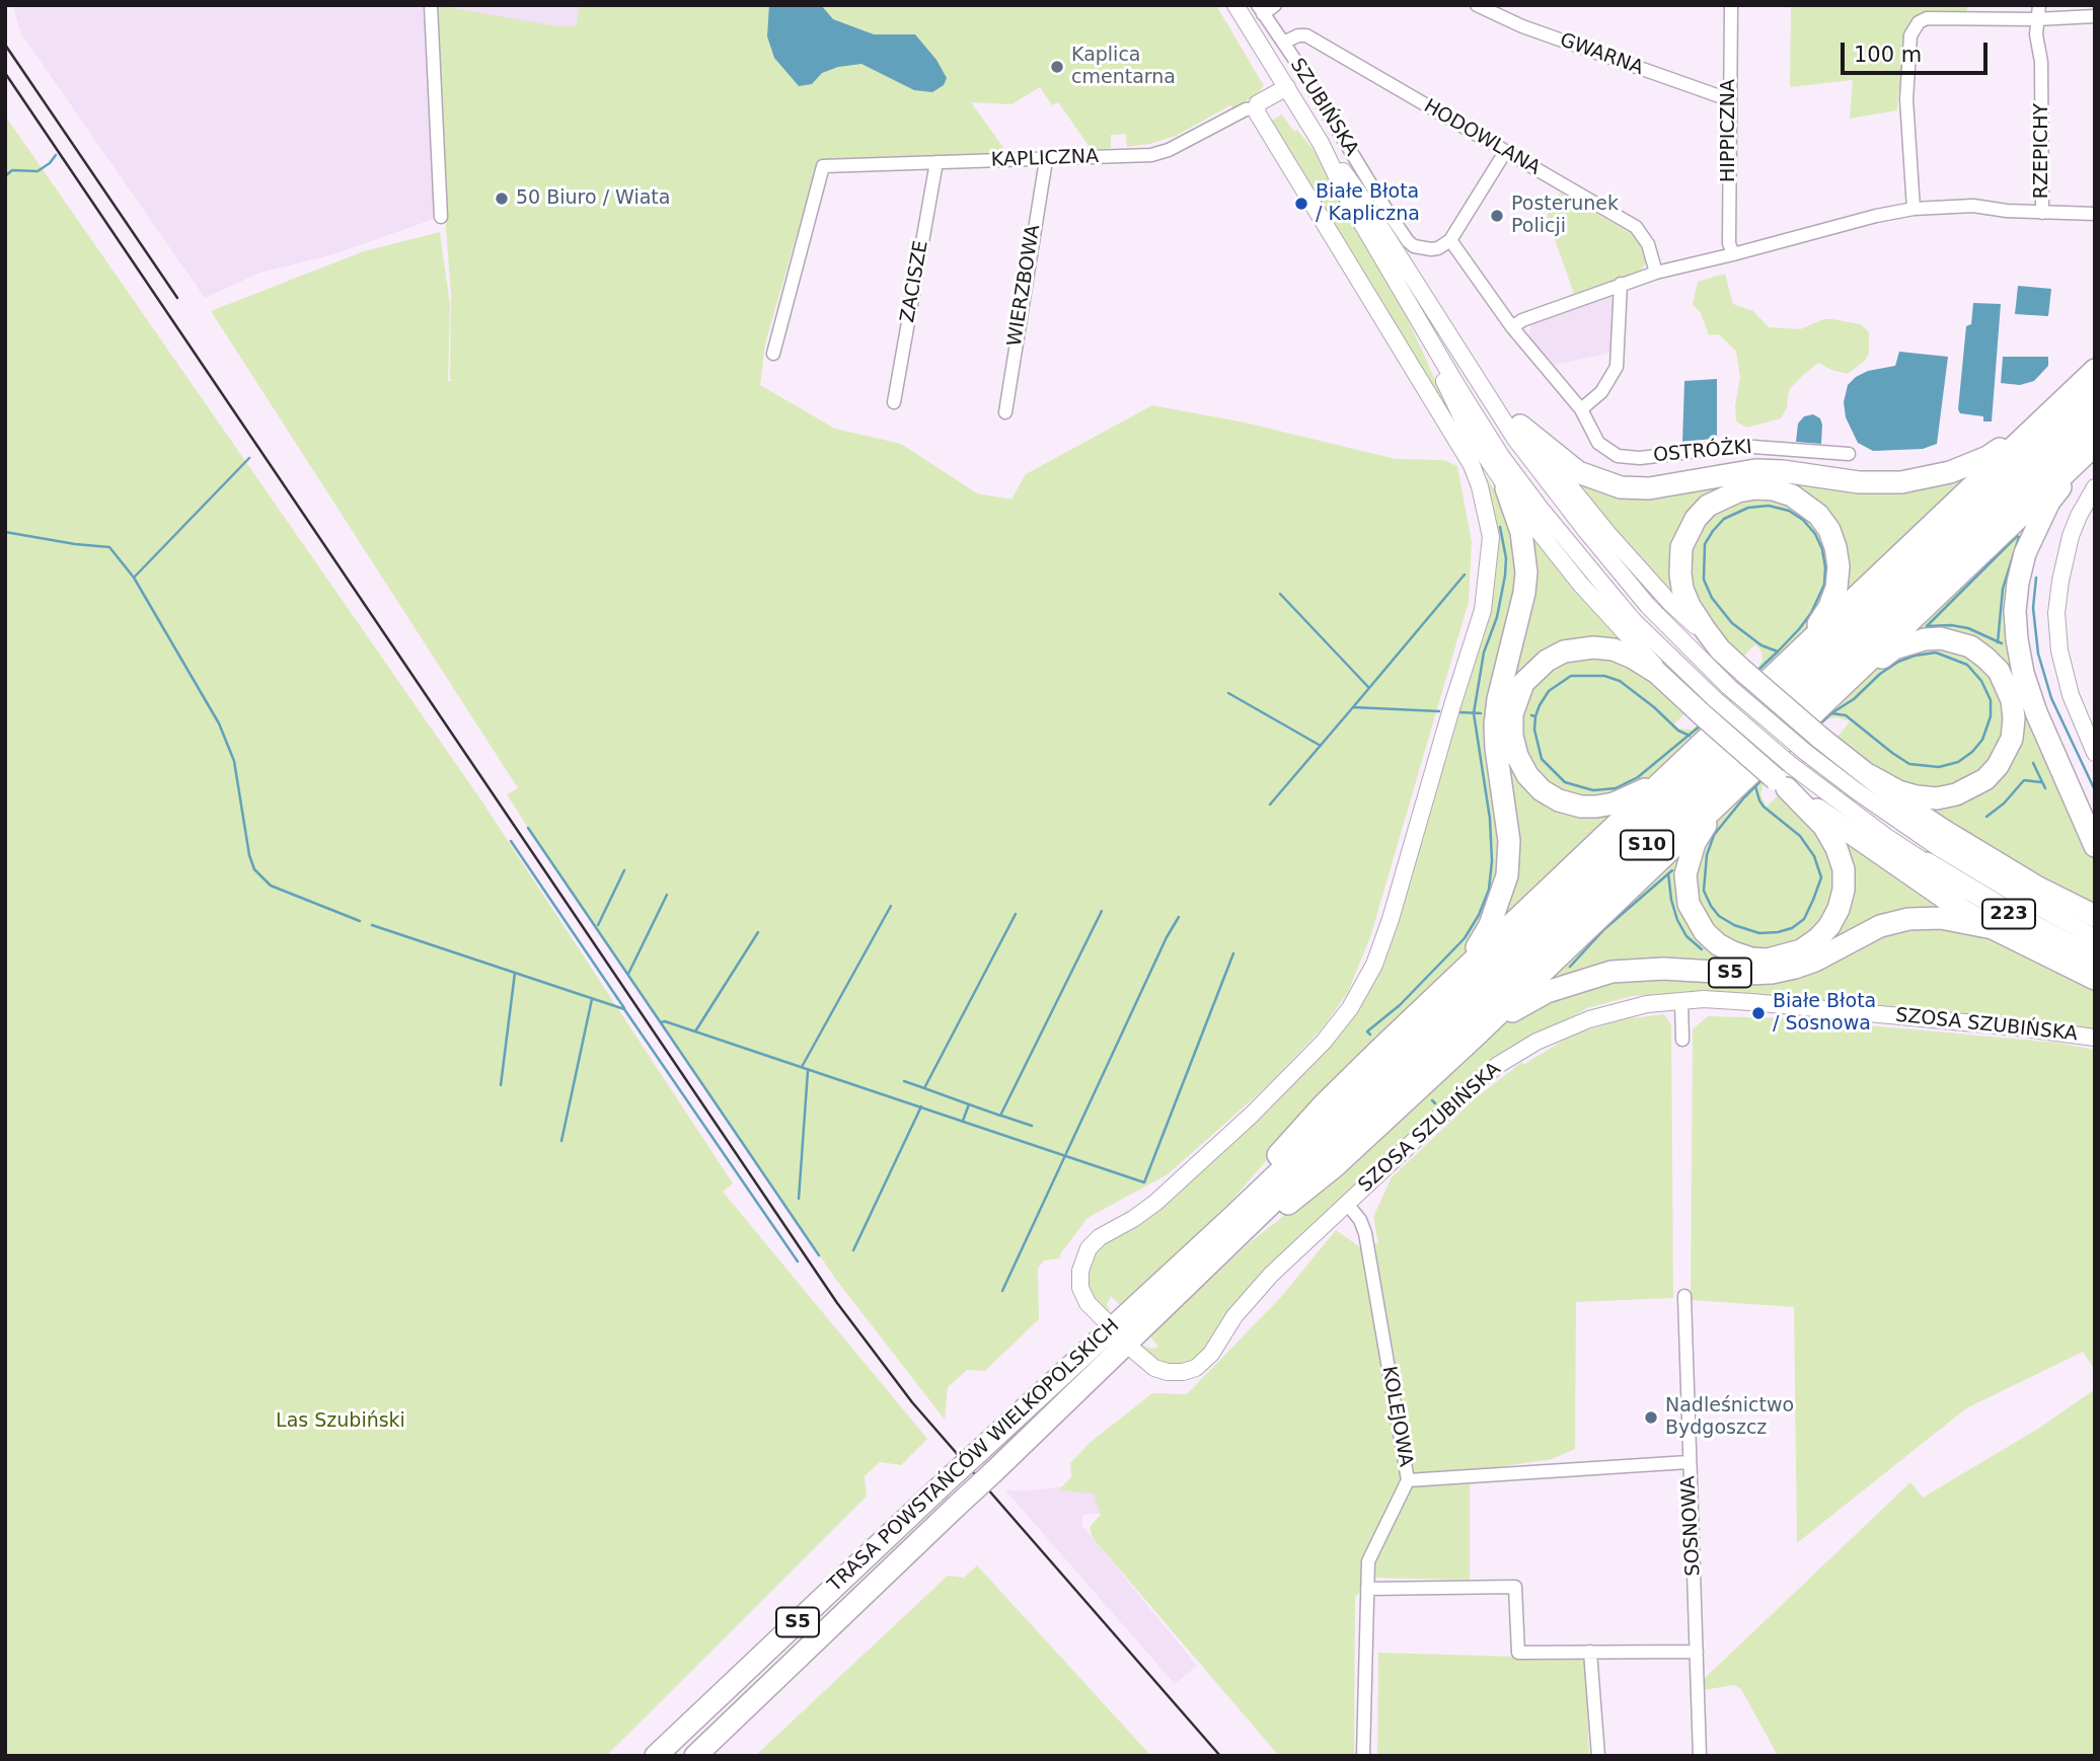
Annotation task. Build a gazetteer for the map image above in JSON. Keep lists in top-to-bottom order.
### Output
{
  "streets": {
    "highway": [
      "S10",
      "223",
      "S5",
      "TRASA POWSTAŃCÓW WIELKOPOLSKICH"
    ],
    "main road": ["SZUBIŃSKA", "SZOSA SZUBIŃSKA"],
    "street": [
      "GWARNA",
      "HIPPICZNA",
      "HODOWLANA",
      "RZEPICHY",
      "KAPLICZNA",
      "ZACISZE",
      "WIERZBOWA",
      "OSTRÓŻKI",
      "KOLEJOWA",
      "SOSNOWA"
    ]
  },
  "crossings": [
    ["GWARNA", "HIPPICZNA"],
    ["SZUBIŃSKA", "HODOWLANA"],
    ["SZUBIŃSKA", "OSTRÓŻKI"],
    ["KAPLICZNA", "ZACISZE"],
    ["KAPLICZNA", "WIERZBOWA"],
    ["S10", "S5"],
    ["S10", "TRASA POWSTAŃCÓW WIELKOPOLSKICH"],
    ["223", "S5"],
    ["S5", "TRASA POWSTAŃCÓW WIELKOPOLSKICH"],
    ["SZOSA SZUBIŃSKA", "KOLEJOWA"]
  ],
  "parks": ["Las Szubiński"],
  "places": [
    "Kaplica cmentarna",
    "50 Biuro / Wiata",
    "Białe Błota / Kapliczna",
    "Posterunek Policji",
    "Białe Błota / Sosnowa",
    "Nadleśnictwo Bydgoszcz"
  ],
  "scale_bar": "100 m"
}
